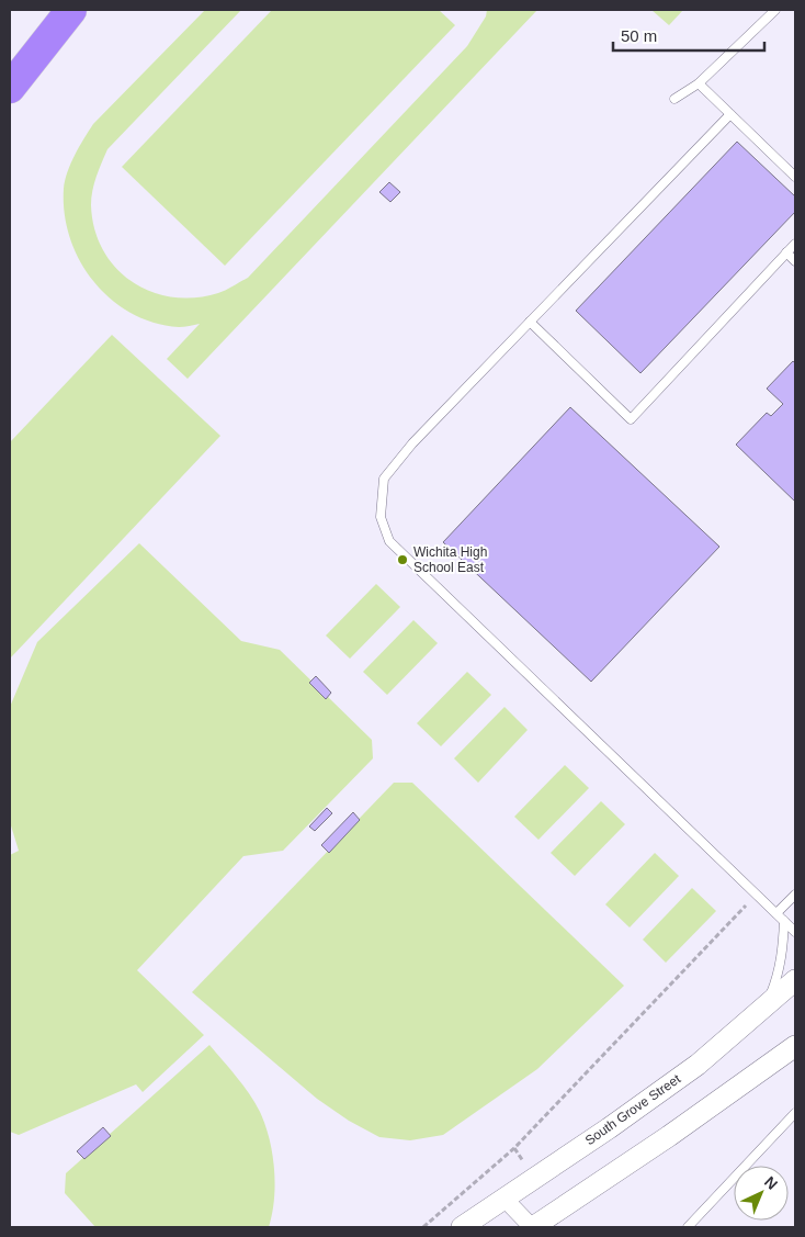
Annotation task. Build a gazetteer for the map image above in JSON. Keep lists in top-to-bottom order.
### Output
{
  "streets": {
    "street": ["South Grove Street"]
  },
  "places": ["Wichita High School East"],
  "scale_bar": "50 m",
  "north": "top right"
}
